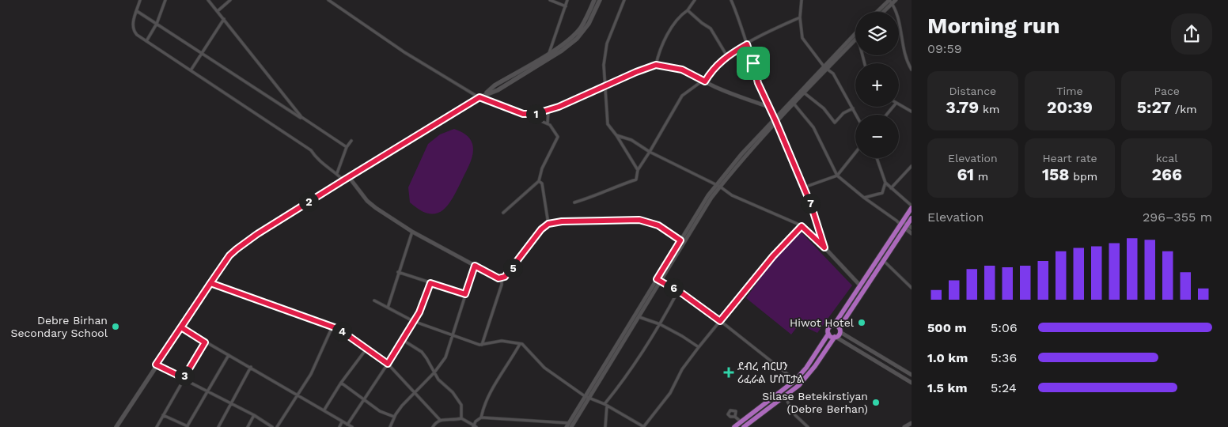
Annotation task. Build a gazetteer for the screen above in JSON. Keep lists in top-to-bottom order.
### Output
{
  "places": {
    "other": ["Hiwot Hotel", "Debre Birhan Secondary School", "Silase Betekirstiyan (Debre Berhan)"],
    "health": ["ደብረ ብርሀን ሪፈራል ሆስፒታል"]
  },
  "page": {
    "heading": ["Morning run", "09:59"],
    "map_buttons": ["+", "−"],
    "stats": [
      ["Distance", "3.79 km"],
      ["Time", "20:39"],
      ["Pace", "5:27 /km"],
      ["Elevation", "61 m"],
      ["Heart rate", "158 bpm"],
      ["kcal", "266"]
    ],
    "pins": [
      "1",
      "2",
      "7",
      "5",
      "6",
      "4",
      "3"
    ],
    "chart": ["Elevation", "296–355 m"],
    "list": [
      {
        "name": "500 m",
        "note": "5:06"
      },
      {
        "name": "1.0 km",
        "note": "5:36"
      },
      {
        "name": "1.5 km",
        "note": "5:24"
      }
    ]
  }
}
